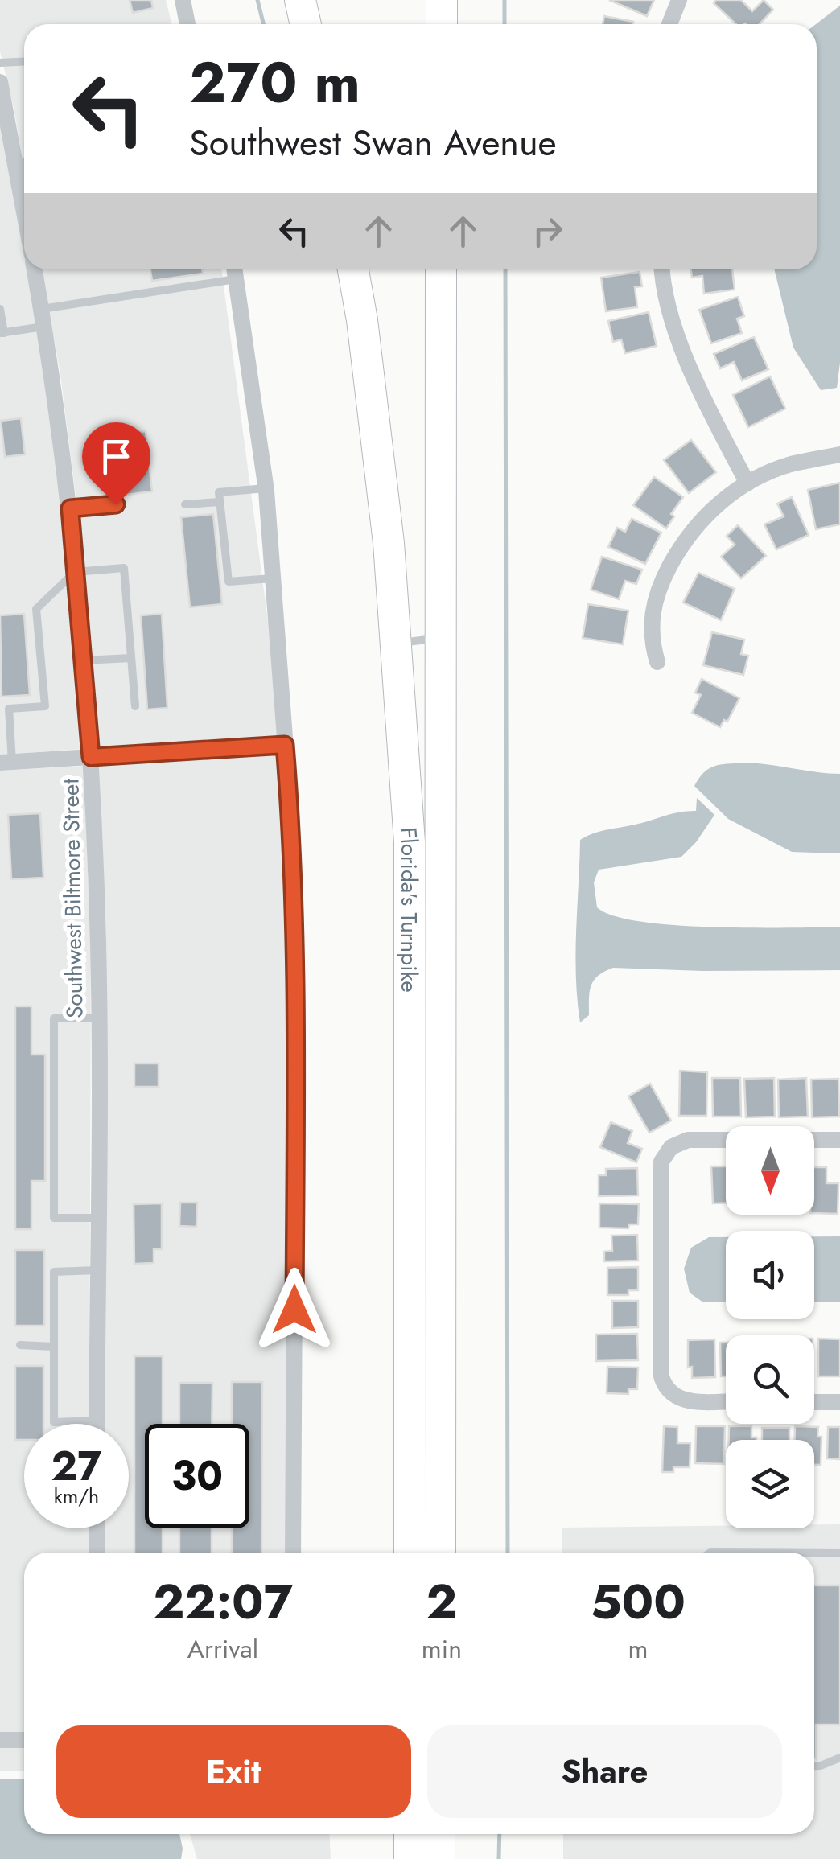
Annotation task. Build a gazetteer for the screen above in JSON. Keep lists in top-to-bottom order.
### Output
{
  "streets": {
    "highway": ["Florida's Turnpike"],
    "street": ["Southwest Biltmore Street"]
  },
  "north": "bottom",
  "page": {
    "turn": ["270 m", "Southwest Swan Avenue"],
    "speed": "27 km/h",
    "limit": "30",
    "eta": [
      "22:07",
      "Arrival",
      "2",
      "min",
      "500",
      "m"
    ],
    "buttons": ["Exit", "Share"]
  }
}
